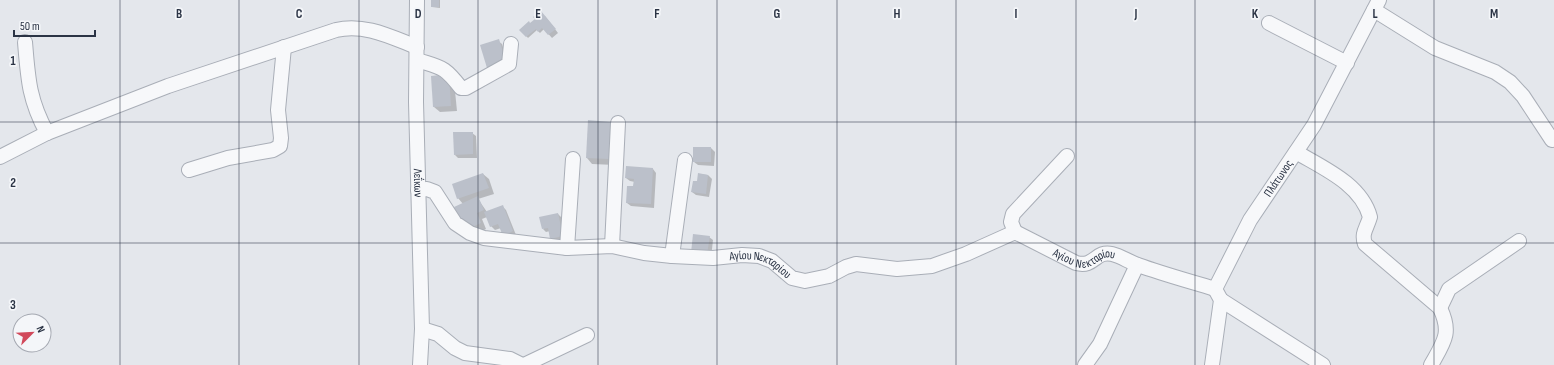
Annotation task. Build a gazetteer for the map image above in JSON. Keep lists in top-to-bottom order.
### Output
{
  "streets": {
    "street": ["Πλάτωνος", "Λεΐκων", "Αγίου Νεκταρίου"]
  },
  "crossings": [
    ["Πλάτωνος", "Αγίου Νεκταρίου"],
    ["Λεΐκων", "Αγίου Νεκταρίου"]
  ],
  "scale_bar": "50 m",
  "north": "top right",
  "grid": {
    "columns": [
      "B",
      "C",
      "D",
      "E",
      "F",
      "G",
      "H",
      "I",
      "J",
      "K",
      "L",
      "M"
    ],
    "rows": ["1", "2", "3"]
  }
}
